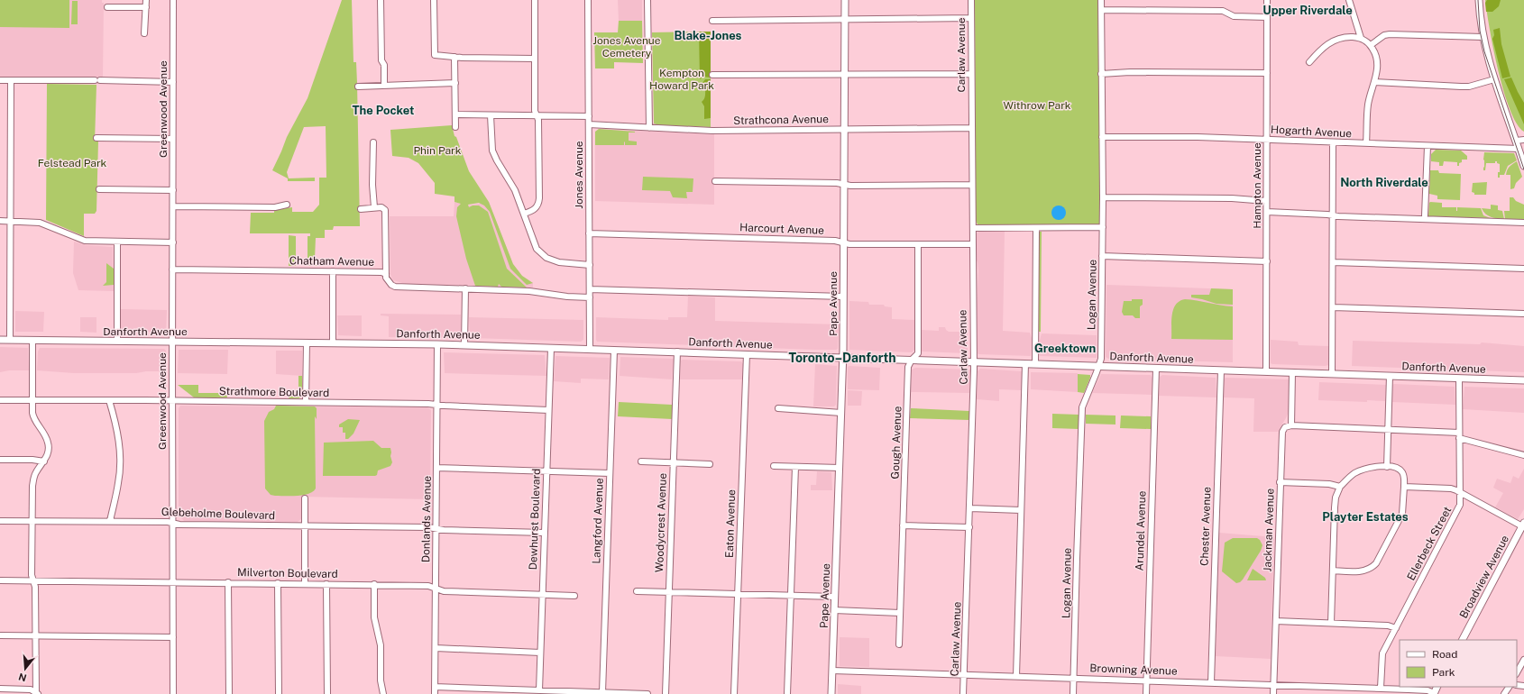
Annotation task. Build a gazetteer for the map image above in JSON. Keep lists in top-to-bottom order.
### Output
{
  "streets": {
    "main road": ["Pape Avenue", "Danforth Avenue", "Broadview Avenue"],
    "street": [
      "Carlaw Avenue",
      "Greenwood Avenue",
      "Strathcona Avenue",
      "Hogarth Avenue",
      "Jones Avenue",
      "Hampton Avenue",
      "Harcourt Avenue",
      "Chatham Avenue",
      "Logan Avenue",
      "Strathmore Boulevard",
      "Gough Avenue",
      "Glebeholme Boulevard",
      "Donlands Avenue",
      "Dewhurst Boulevard",
      "Langford Avenue",
      "Woodycrest Avenue",
      "Eaton Avenue",
      "Chester Avenue",
      "Jackman Avenue",
      "Arundel Avenue",
      "Ellerbeck Street",
      "Milverton Boulevard",
      "Browning Avenue"
    ]
  },
  "crossings": [
    ["Carlaw Avenue", "Strathcona Avenue"],
    ["Carlaw Avenue", "Harcourt Avenue"],
    ["Carlaw Avenue", "Danforth Avenue"],
    ["Carlaw Avenue", "Browning Avenue"],
    ["Greenwood Avenue", "Chatham Avenue"],
    ["Greenwood Avenue", "Danforth Avenue"],
    ["Greenwood Avenue", "Strathmore Boulevard"],
    ["Greenwood Avenue", "Glebeholme Boulevard"],
    ["Greenwood Avenue", "Milverton Boulevard"],
    ["Strathcona Avenue", "Jones Avenue"],
    ["Strathcona Avenue", "Pape Avenue"],
    ["Hogarth Avenue", "Hampton Avenue"],
    ["Hogarth Avenue", "Logan Avenue"],
    ["Jones Avenue", "Harcourt Avenue"],
    ["Jones Avenue", "Chatham Avenue"],
    ["Jones Avenue", "Danforth Avenue"],
    ["Hampton Avenue", "Danforth Avenue"],
    ["Harcourt Avenue", "Pape Avenue"],
    ["Harcourt Avenue", "Gough Avenue"],
    ["Logan Avenue", "Danforth Avenue"],
    ["Logan Avenue", "Browning Avenue"],
    ["Pape Avenue", "Danforth Avenue"],
    ["Pape Avenue", "Browning Avenue"],
    ["Danforth Avenue", "Gough Avenue"],
    ["Danforth Avenue", "Donlands Avenue"],
    ["Danforth Avenue", "Dewhurst Boulevard"],
    ["Danforth Avenue", "Langford Avenue"],
    ["Danforth Avenue", "Woodycrest Avenue"],
    ["Danforth Avenue", "Eaton Avenue"],
    ["Danforth Avenue", "Chester Avenue"],
    ["Danforth Avenue", "Arundel Avenue"],
    ["Danforth Avenue", "Ellerbeck Street"],
    ["Strathmore Boulevard", "Donlands Avenue"],
    ["Strathmore Boulevard", "Dewhurst Boulevard"],
    ["Glebeholme Boulevard", "Donlands Avenue"],
    ["Glebeholme Boulevard", "Dewhurst Boulevard"],
    ["Donlands Avenue", "Milverton Boulevard"],
    ["Dewhurst Boulevard", "Milverton Boulevard"],
    ["Chester Avenue", "Browning Avenue"],
    ["Jackman Avenue", "Browning Avenue"],
    ["Arundel Avenue", "Browning Avenue"],
    ["Ellerbeck Street", "Browning Avenue"]
  ],
  "districts": [
    "Upper Riverdale",
    "Blake-Jones",
    "The Pocket",
    "North Riverdale",
    "Greektown",
    "Toronto–Danforth",
    "Playter Estates"
  ],
  "parks": [
    "Jones Avenue Cemetery",
    "Kempton Howard Park",
    "Withrow Park",
    "Phin Park",
    "Felstead Park"
  ],
  "legend": ["Road", "Park"],
  "north": "bottom"
}
